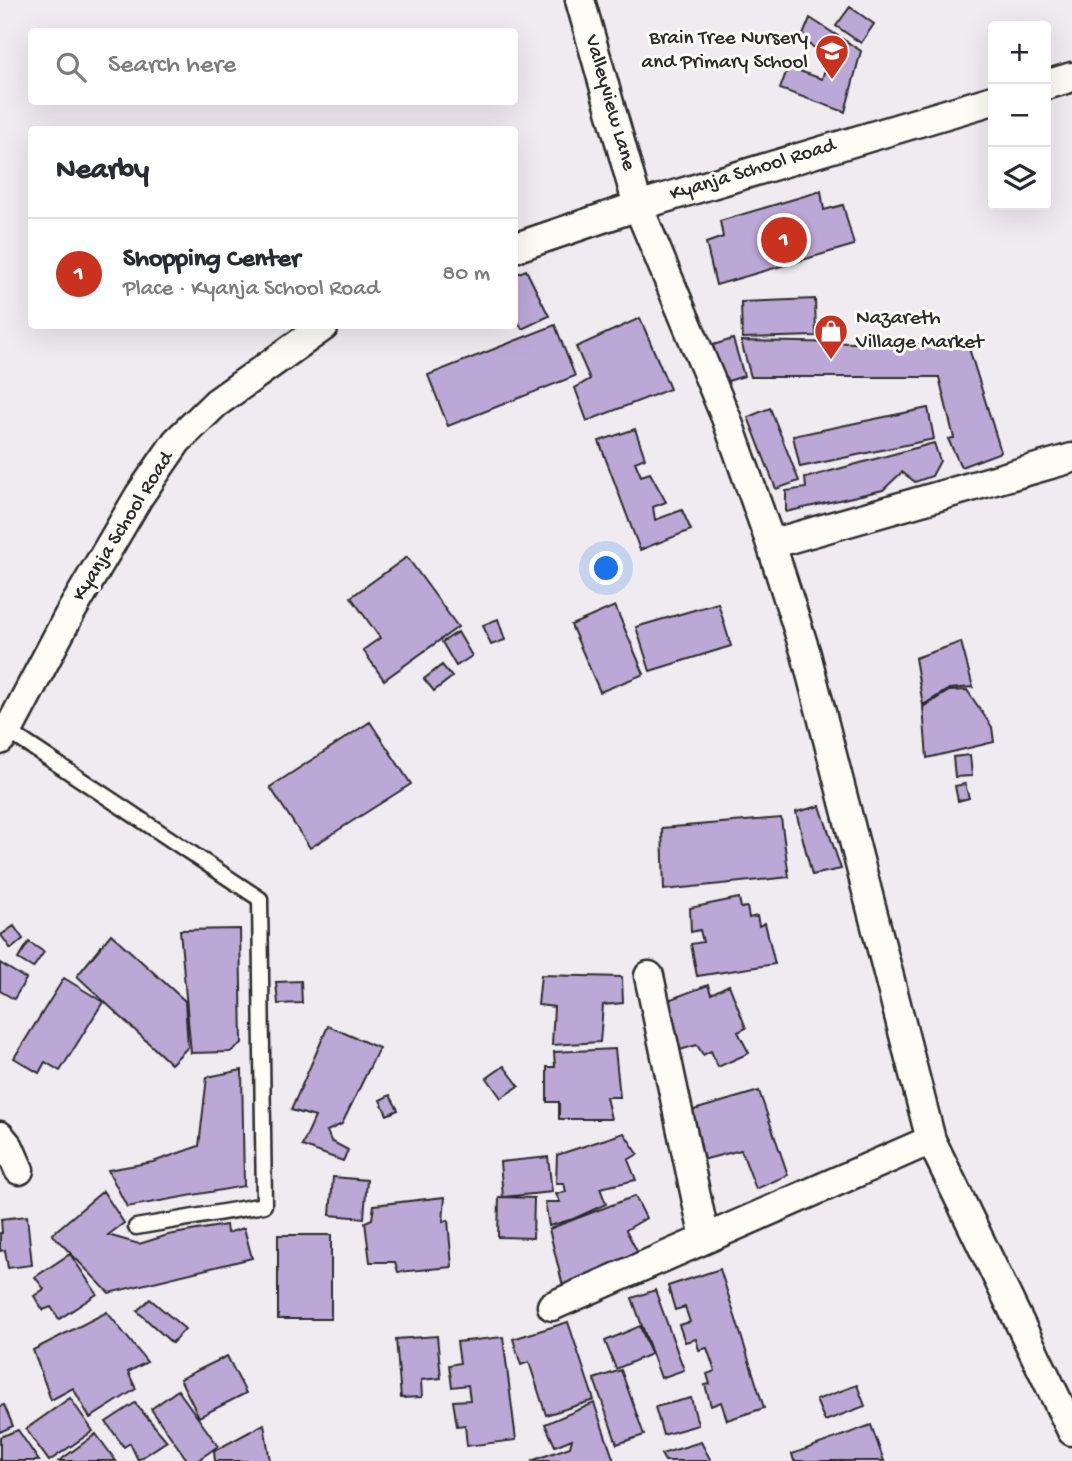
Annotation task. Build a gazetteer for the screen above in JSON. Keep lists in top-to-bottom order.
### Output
{
  "streets": {
    "street": ["Valleyview Lane", "Kyanja School Road"]
  },
  "crossings": [
    ["Valleyview Lane", "Kyanja School Road"]
  ],
  "places": {
    "school or university": ["Brain Tree Nursery and Primary School"],
    "shop": ["Nazareth Village Market"]
  },
  "page": {
    "map_buttons": ["+", "−"],
    "search": "Search here",
    "heading": "Nearby",
    "pins": "1",
    "list": [
      {
        "mark": "1",
        "name": "Shopping Center",
        "note": "Place · Kyanja School Road",
        "value": "80 m"
      }
    ]
  }
}
